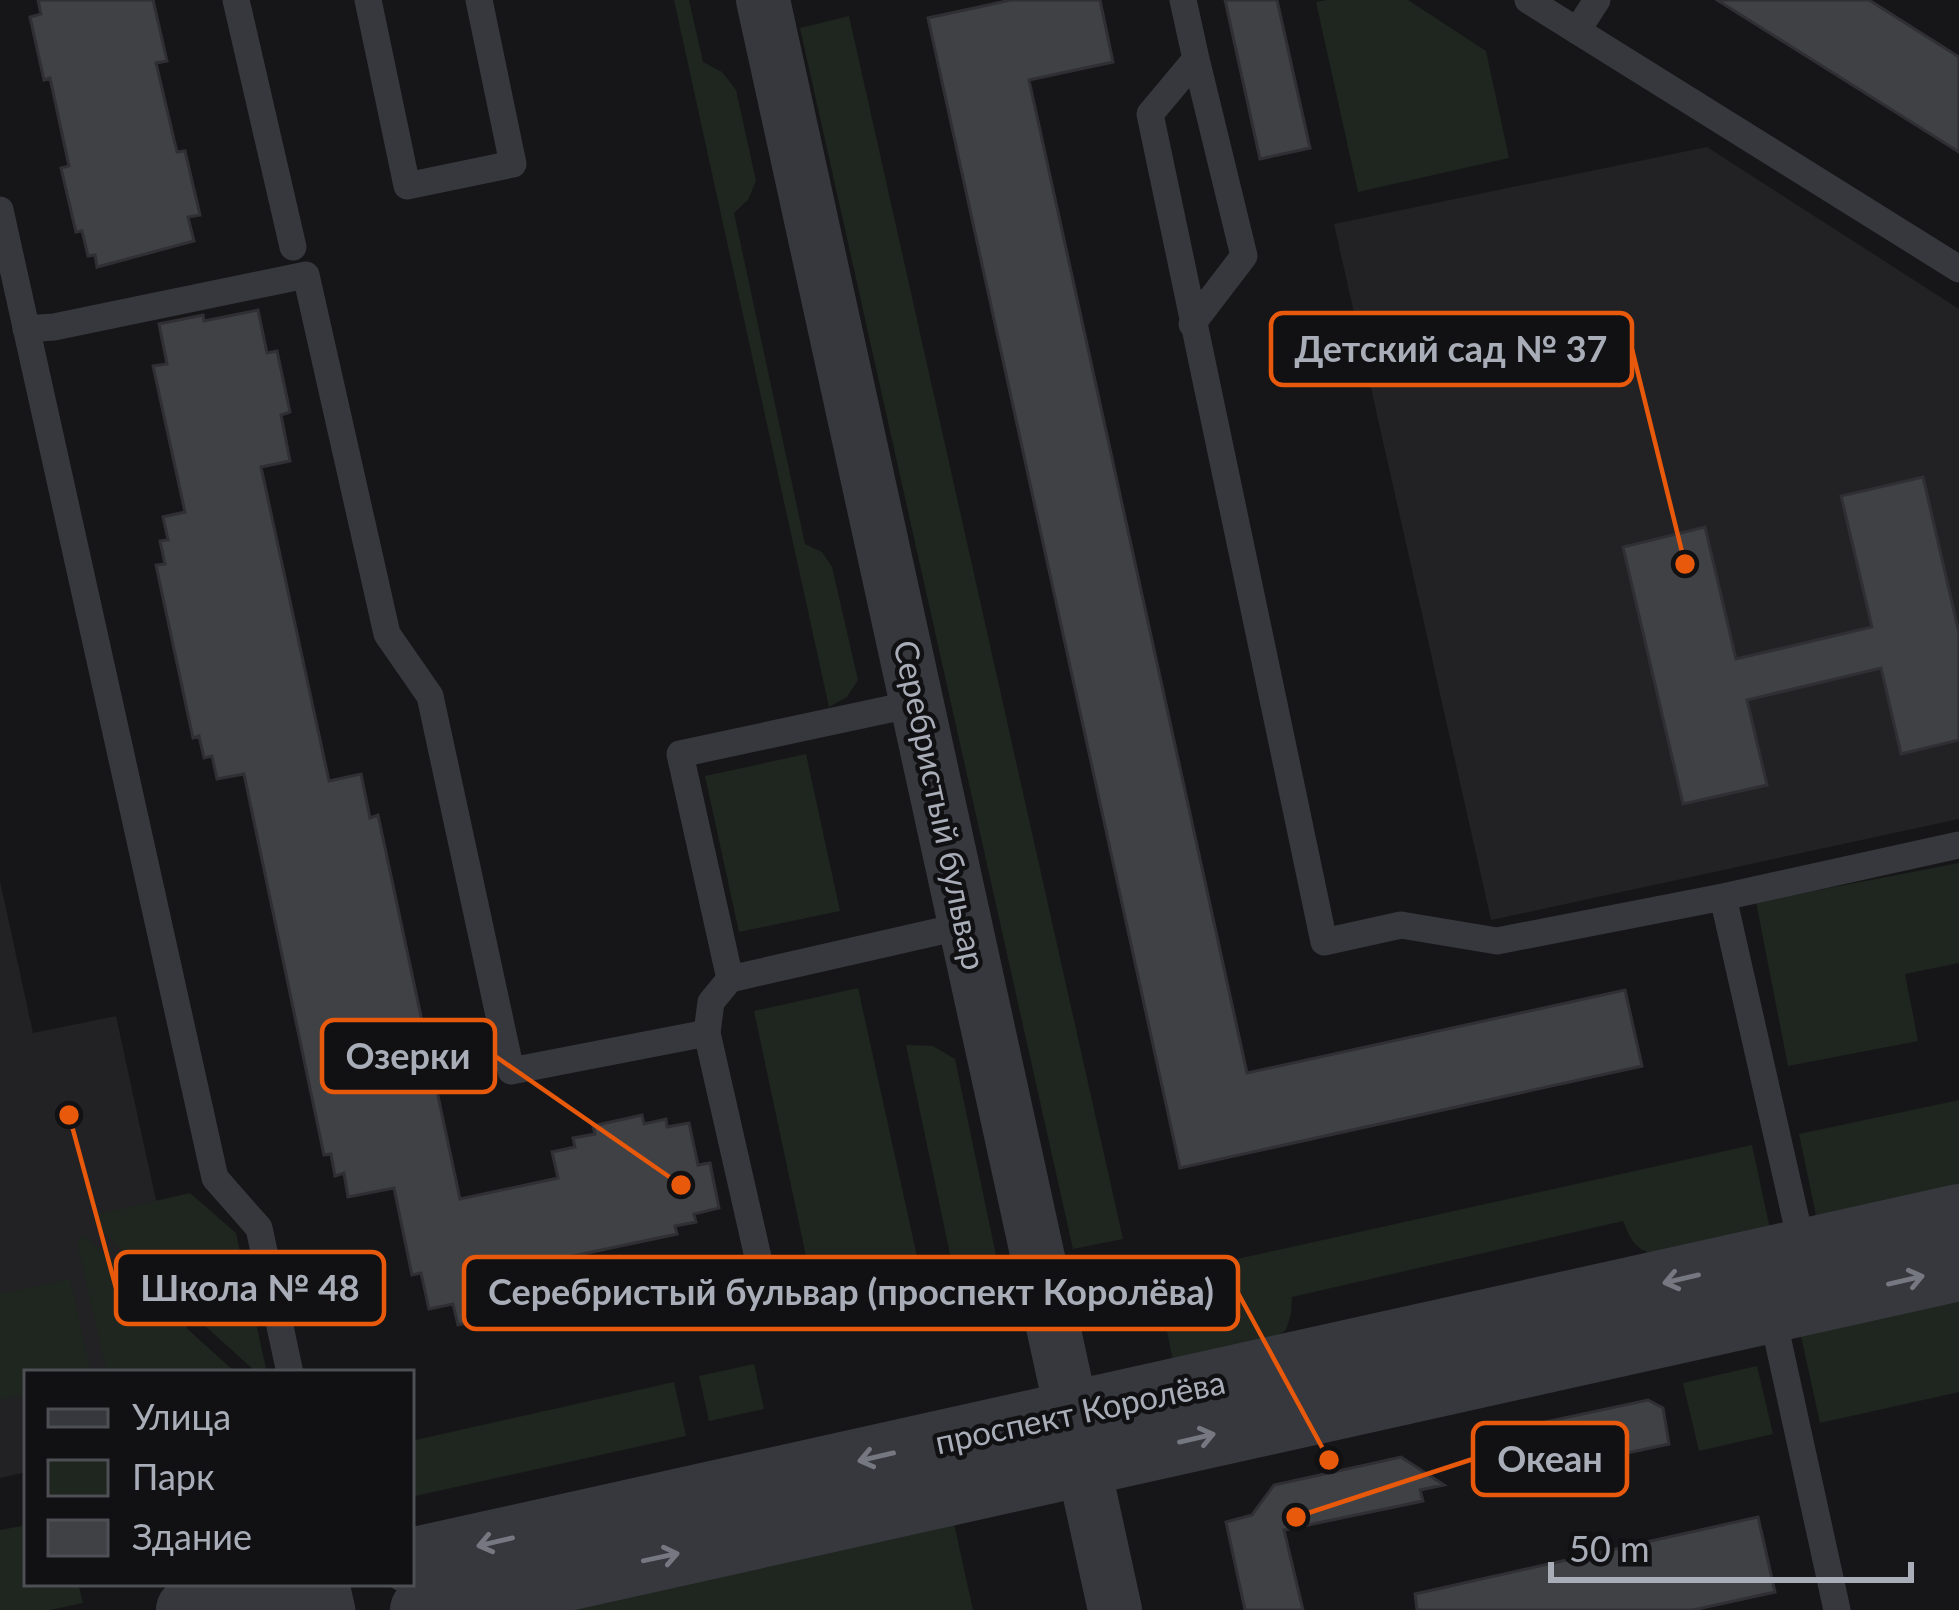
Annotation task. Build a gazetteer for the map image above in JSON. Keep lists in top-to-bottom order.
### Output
{
  "streets": {
    "street": ["Серебристый бульвар", "проспект Королёва"]
  },
  "crossings": [
    ["Серебристый бульвар", "проспект Королёва"]
  ],
  "places": [
    "Детский сад № 37",
    "Школа № 48",
    "Озерки",
    "Серебристый бульвар (проспект Королёва)",
    "Океан"
  ],
  "legend": ["Улица", "Парк", "Здание"],
  "scale_bar": "50 m"
}
